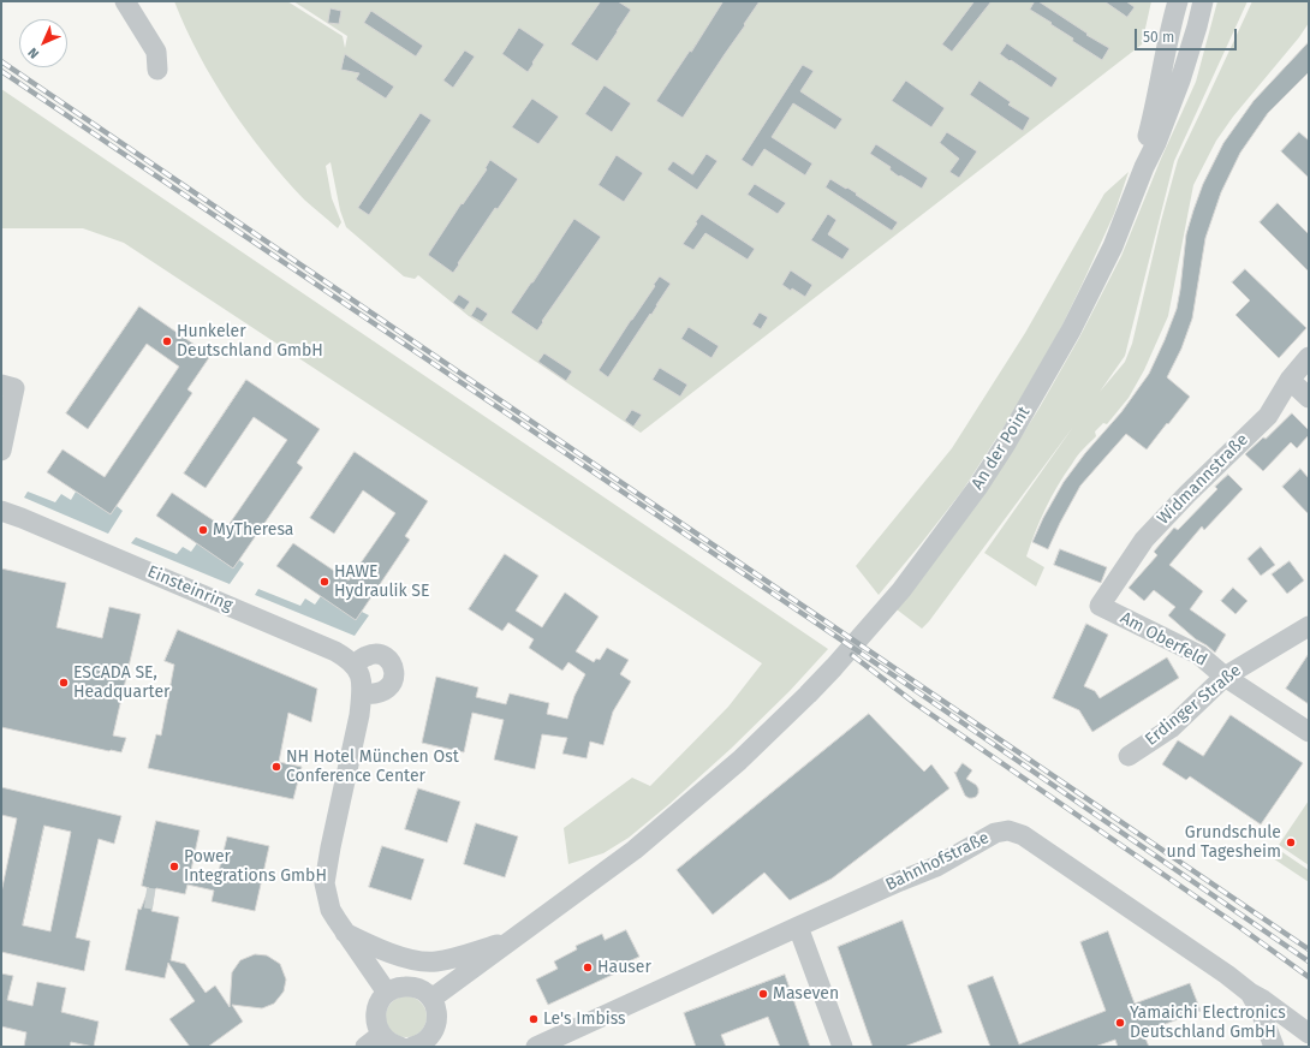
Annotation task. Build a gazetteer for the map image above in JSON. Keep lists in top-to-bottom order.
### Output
{
  "streets": {
    "street": [
      "An der Point",
      "Widmannstraße",
      "Einsteinring",
      "Am Oberfeld",
      "Erdinger Straße",
      "Bahnhofstraße"
    ]
  },
  "crossings": [
    ["Widmannstraße", "Am Oberfeld"],
    ["Am Oberfeld", "Erdinger Straße"]
  ],
  "places": [
    "Hunkeler Deutschland GmbH",
    "MyTheresa",
    "HAWE Hydraulik SE",
    "ESCADA SE, Headquarter",
    "NH Hotel München Ost Conference Center",
    "Grundschule und Tagesheim",
    "Power Integrations GmbH",
    "Hauser",
    "Maseven",
    "Le's Imbiss",
    "Yamaichi Electronics Deutschland GmbH"
  ],
  "scale_bar": "50 m",
  "north": "bottom left"
}
